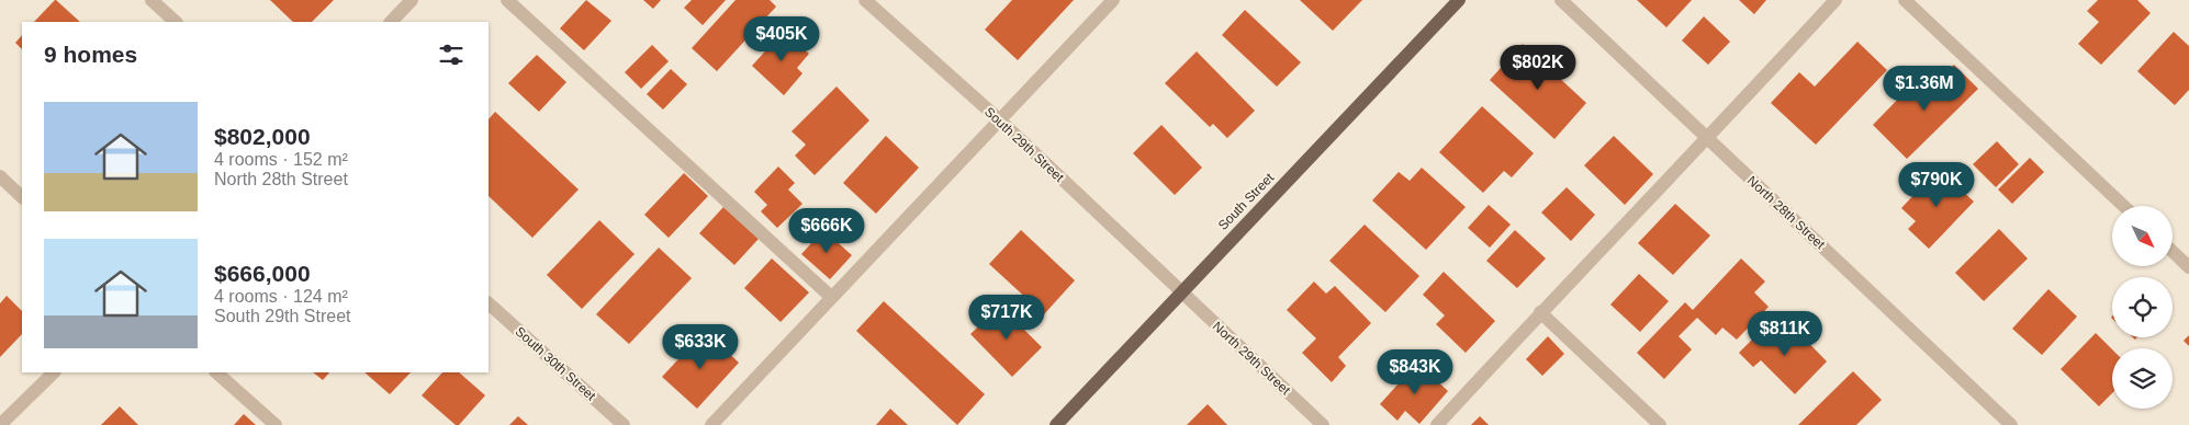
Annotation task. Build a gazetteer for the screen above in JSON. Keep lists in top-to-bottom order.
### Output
{
  "streets": {
    "main road": ["South Street"],
    "street": [
      "South 29th Street",
      "North 28th Street",
      "North 29th Street",
      "South 30th Street"
    ]
  },
  "crossings": [
    ["South 29th Street", "South Street"],
    ["South 29th Street", "North 29th Street"],
    ["South Street", "North 29th Street"]
  ],
  "north": "bottom right",
  "page": {
    "price": [
      "$405K",
      "$802K",
      "$1.36M",
      "$790K",
      "$666K",
      "$717K",
      "$811K",
      "$633K",
      "$843K"
    ],
    "heading": "9 homes",
    "list": [
      {
        "name": "$802,000",
        "note": "4 rooms · 152 m² · North 28th Street"
      },
      {
        "name": "$666,000",
        "note": "4 rooms · 124 m² · South 29th Street"
      }
    ]
  }
}
